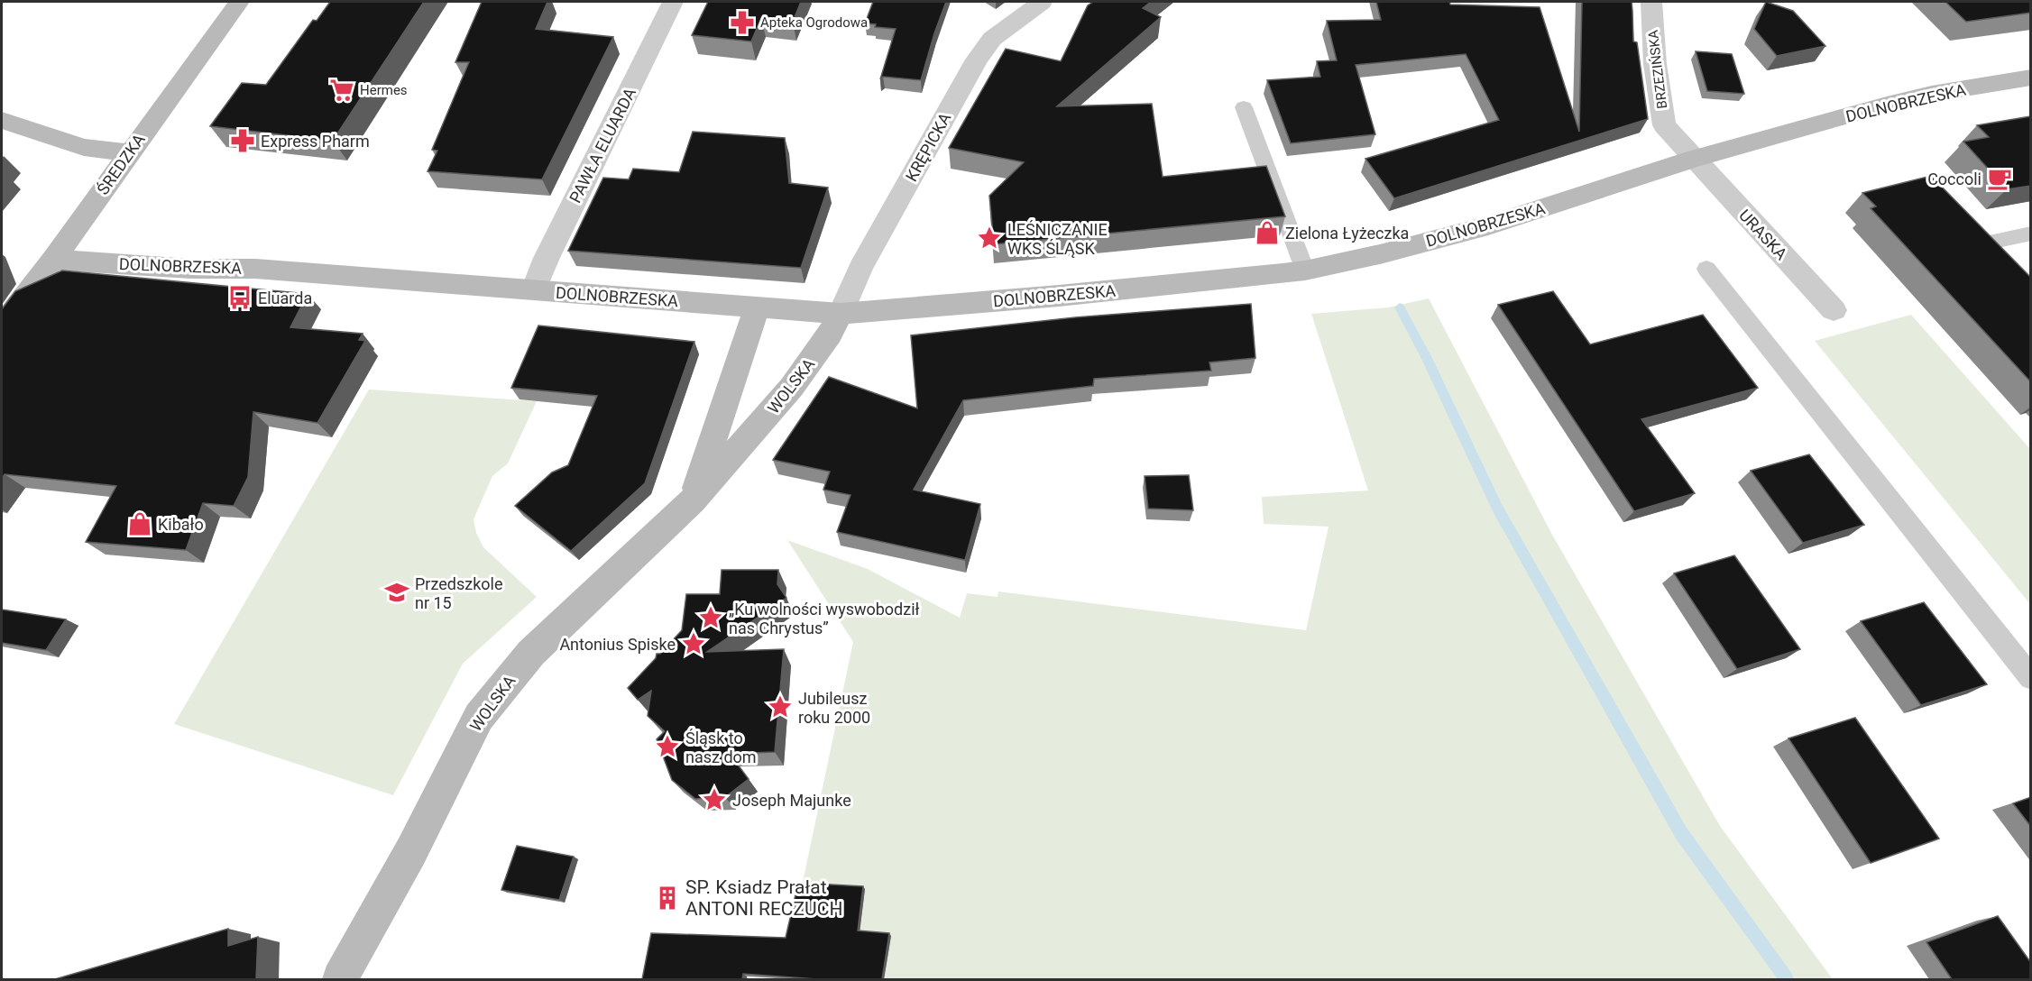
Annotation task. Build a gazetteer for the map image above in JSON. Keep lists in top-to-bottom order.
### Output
{
  "streets": {
    "street": [
      "BRZEZIŃSKA",
      "DOLNOBRZESKA",
      "PAWŁA ELUARDA",
      "KRĘPICKA",
      "ŚREDZKA",
      "URASKA",
      "WOLSKA"
    ]
  },
  "crossings": [
    ["BRZEZIŃSKA", "DOLNOBRZESKA"],
    ["BRZEZIŃSKA", "URASKA"],
    ["DOLNOBRZESKA", "PAWŁA ELUARDA"],
    ["DOLNOBRZESKA", "KRĘPICKA"],
    ["DOLNOBRZESKA", "ŚREDZKA"],
    ["DOLNOBRZESKA", "URASKA"],
    ["DOLNOBRZESKA", "WOLSKA"],
    ["KRĘPICKA", "WOLSKA"]
  ],
  "places": {
    "pharmacy": ["Apteka Ogrodowa", "Express Pharm"],
    "supermarket": ["Hermes"],
    "cafe": ["Coccoli"],
    "shop": ["Zielona Łyżeczka", "Kibało"],
    "place": [
      "LEŚNICZANIE WKS ŚLĄSK",
      "„Ku wolności wyswobodził nas Chrystus”",
      "Antonius Spiske",
      "Jubileusz roku 2000",
      "Śląsk to nasz dom",
      "Joseph Majunke"
    ],
    "bus stop": ["Eluarda"],
    "school or university": ["Przedszkole nr 15"],
    "building": ["SP. Ksiadz Prałat ANTONI RECZUCH"]
  }
}
